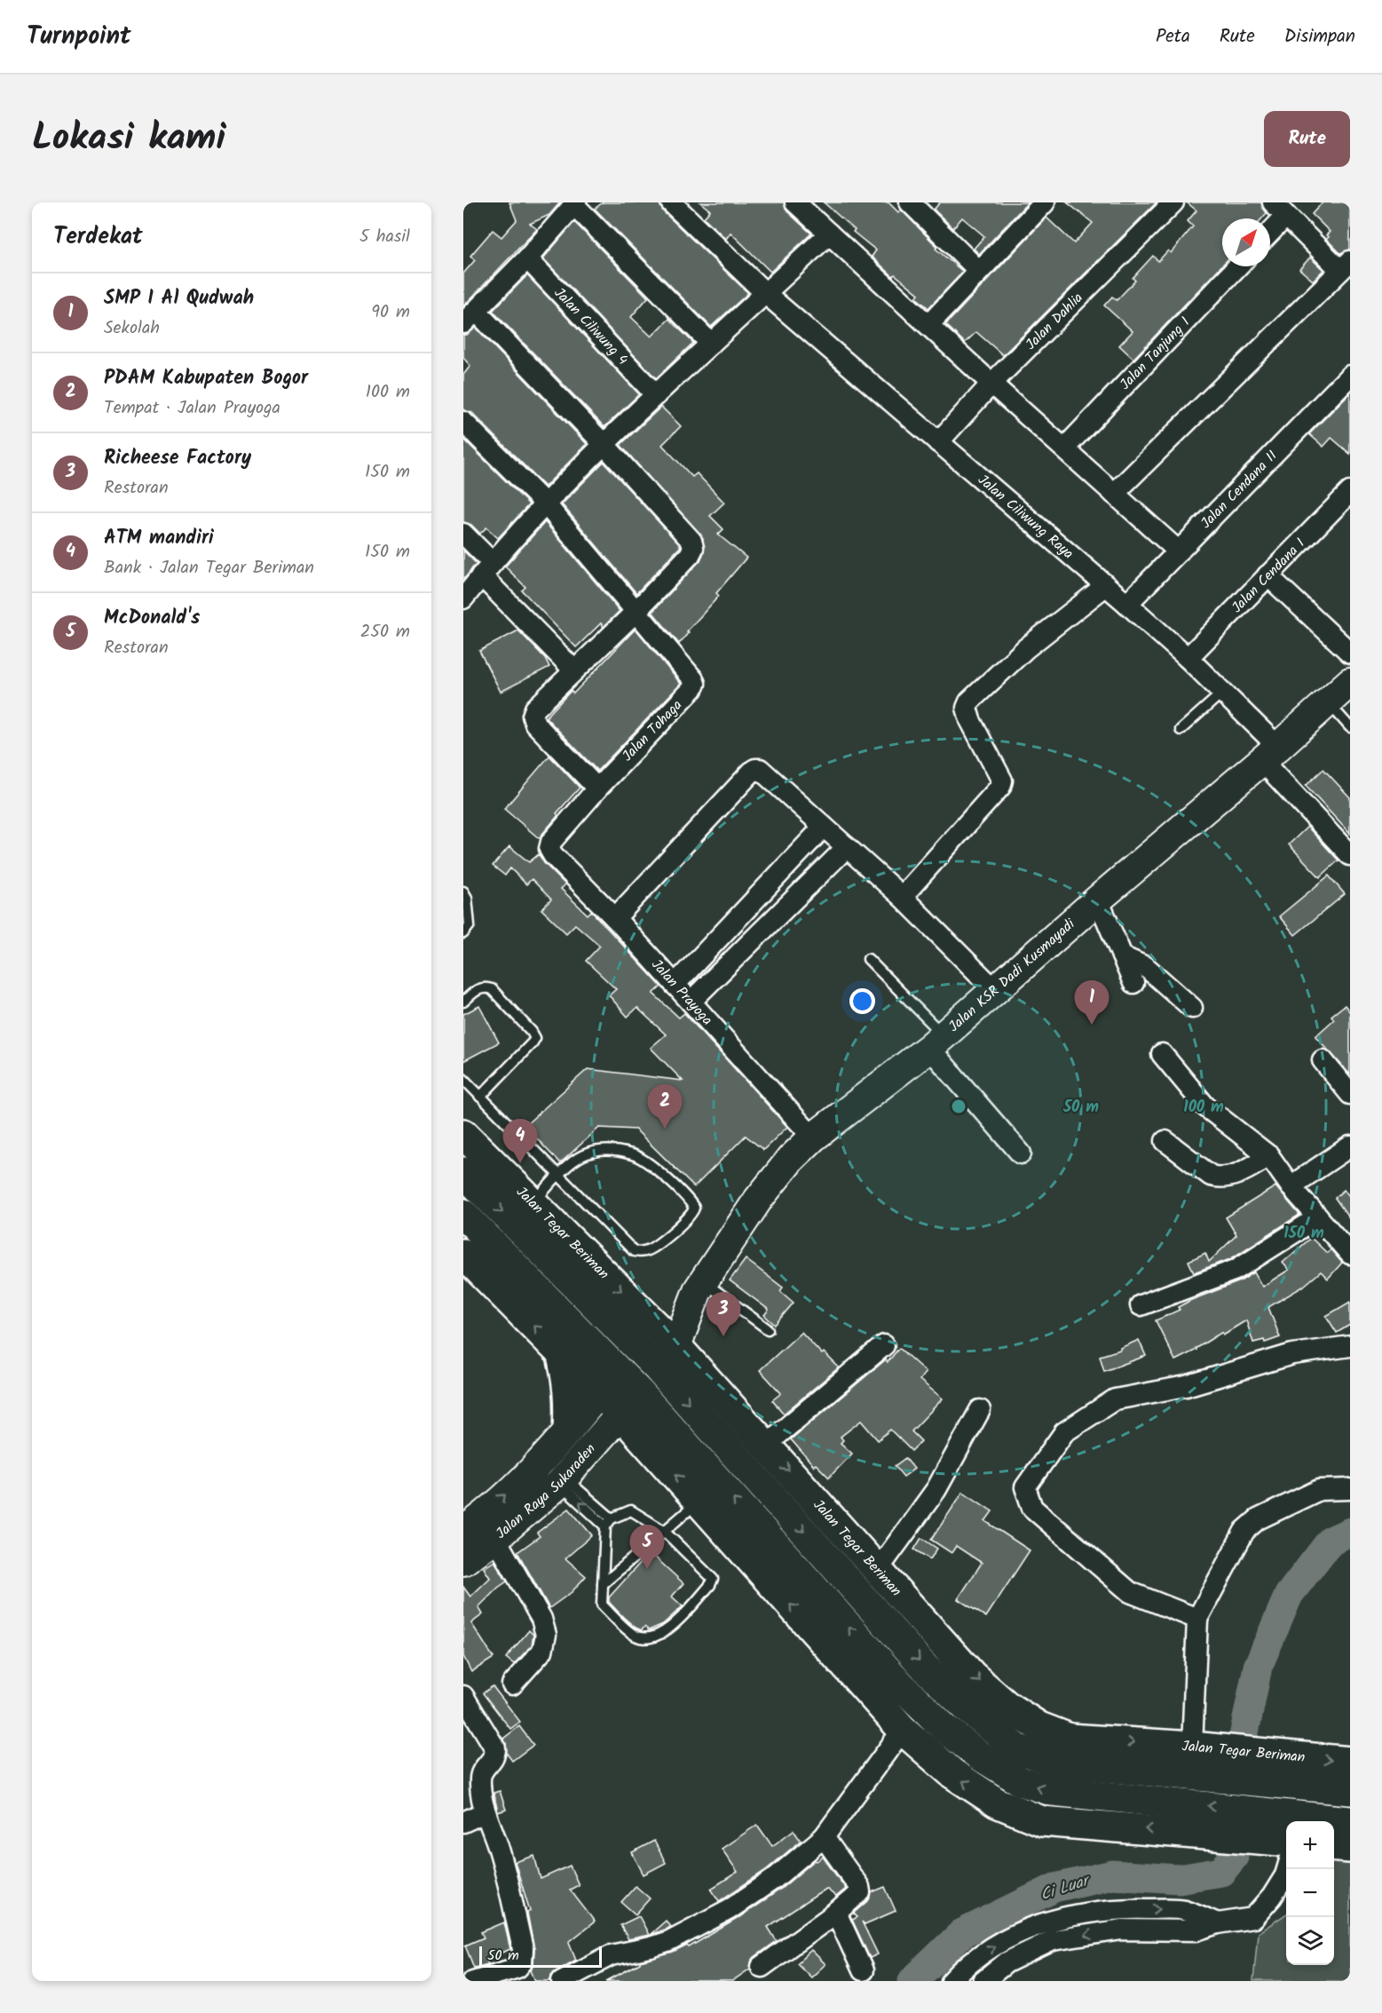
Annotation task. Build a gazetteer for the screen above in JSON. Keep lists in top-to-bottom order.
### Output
{
  "streets": {
    "main road": ["Jalan KSR Dadi Kusmayadi", "Jalan Tegar Beriman", "Jalan Raya Sukaraden"],
    "street": [
      "Jalan Dahlia",
      "Jalan Ciliwung 4",
      "Jalan Tanjung 1",
      "Jalan Cendana II",
      "Jalan Ciliwung Raya",
      "Jalan Cendana I",
      "Jalan Tohaga",
      "Jalan Prayoga"
    ]
  },
  "crossings": [
    ["Jalan Dahlia", "Jalan Ciliwung Raya"],
    ["Jalan Cendana II", "Jalan Ciliwung Raya"],
    ["Jalan Ciliwung Raya", "Jalan Cendana I"],
    ["Jalan Ciliwung Raya", "Jalan KSR Dadi Kusmayadi"],
    ["Jalan Tohaga", "Jalan Prayoga"],
    ["Jalan KSR Dadi Kusmayadi", "Jalan Prayoga"],
    ["Jalan KSR Dadi Kusmayadi", "Jalan Tegar Beriman"],
    ["Jalan KSR Dadi Kusmayadi", "Jalan Raya Sukaraden"]
  ],
  "water": ["Ci Luar"],
  "scale_bar": "50 m",
  "north": "top right",
  "page": {
    "header": "Turnpoint",
    "nav": ["Peta", "Rute", "Disimpan"],
    "title": "Lokasi kami",
    "buttons": "Rute",
    "heading": ["Terdekat", "5 hasil"],
    "list": [
      {
        "mark": "1",
        "name": "SMP I Al Qudwah",
        "note": "Sekolah",
        "value": "90 m"
      },
      {
        "mark": "2",
        "name": "PDAM Kabupaten Bogor",
        "note": "Tempat · Jalan Prayoga",
        "value": "100 m"
      },
      {
        "mark": "3",
        "name": "Richeese Factory",
        "note": "Restoran",
        "value": "150 m"
      },
      {
        "mark": "4",
        "name": "ATM mandiri",
        "note": "Bank · Jalan Tegar Beriman",
        "value": "150 m"
      },
      {
        "mark": "5",
        "name": "McDonald's",
        "note": "Restoran",
        "value": "250 m"
      }
    ],
    "pins": [
      "1",
      "2",
      "4",
      "3",
      "5"
    ],
    "map_buttons": ["+", "−"],
    "scale": "50 m"
  },
  "rings": ["50 m", "100 m", "150 m"]
}
